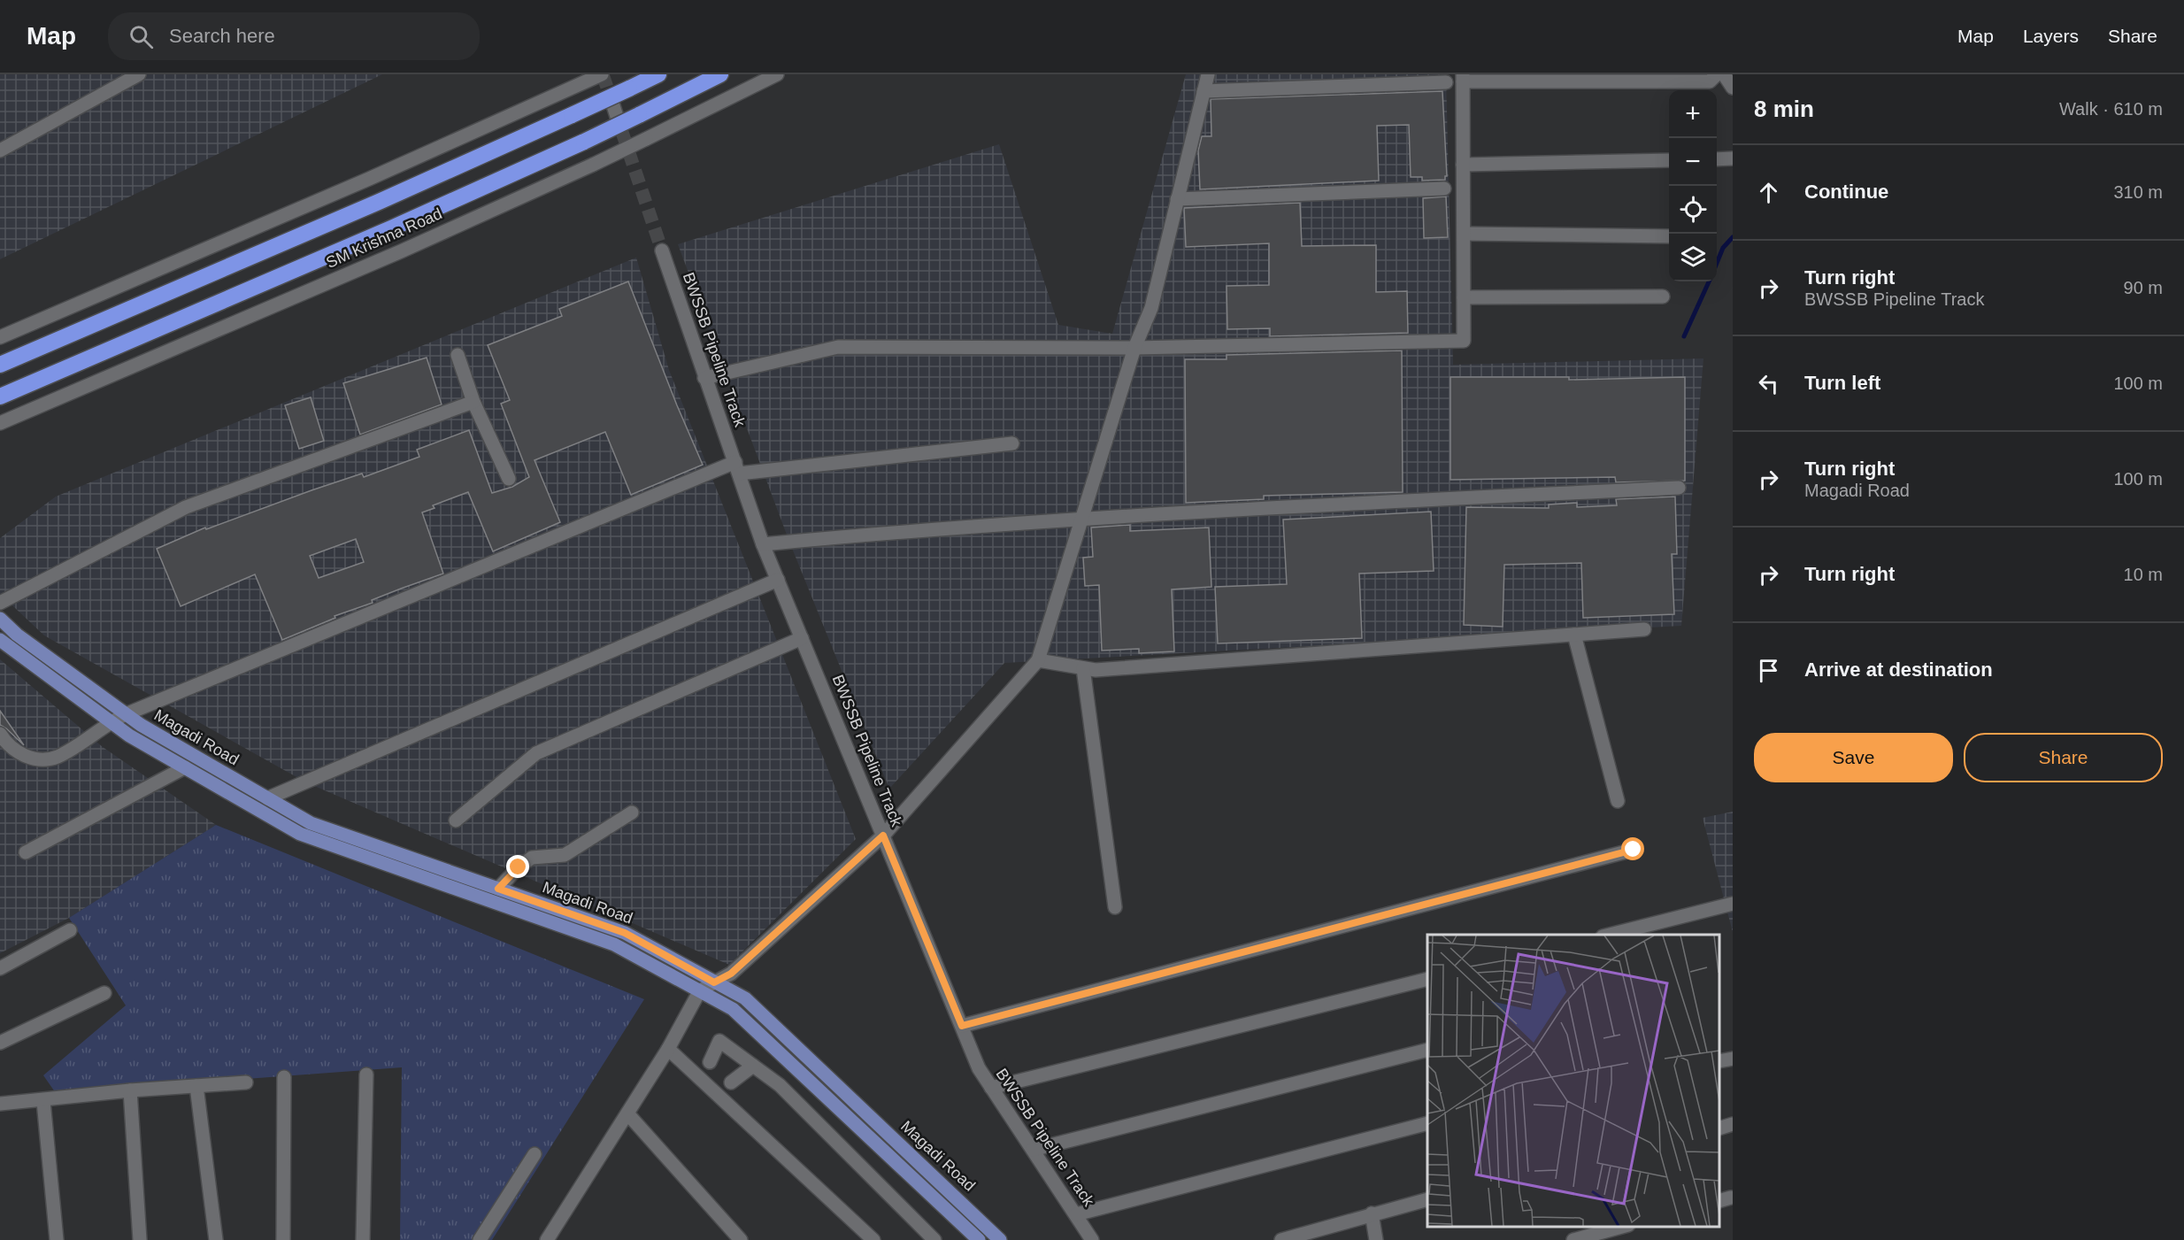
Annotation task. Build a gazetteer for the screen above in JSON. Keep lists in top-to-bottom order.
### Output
{
  "streets": {
    "highway": ["SM Krishna Road"],
    "main road": ["Magadi Road"],
    "street": ["BWSSB Pipeline Track"]
  },
  "page": {
    "header": "Map",
    "search": "Search here",
    "nav": ["Map", "Layers", "Share"],
    "heading": ["8 min", "Walk · 610 m"],
    "map_buttons": ["+", "−"],
    "list": [
      ["Continue", "310 m"],
      ["Turn right", "BWSSB Pipeline Track", "90 m"],
      ["Turn left", "100 m"],
      ["Turn right", "Magadi Road", "100 m"],
      ["Turn right", "10 m"],
      "Arrive at destination"
    ],
    "buttons": ["Save", "Share"]
  }
}
